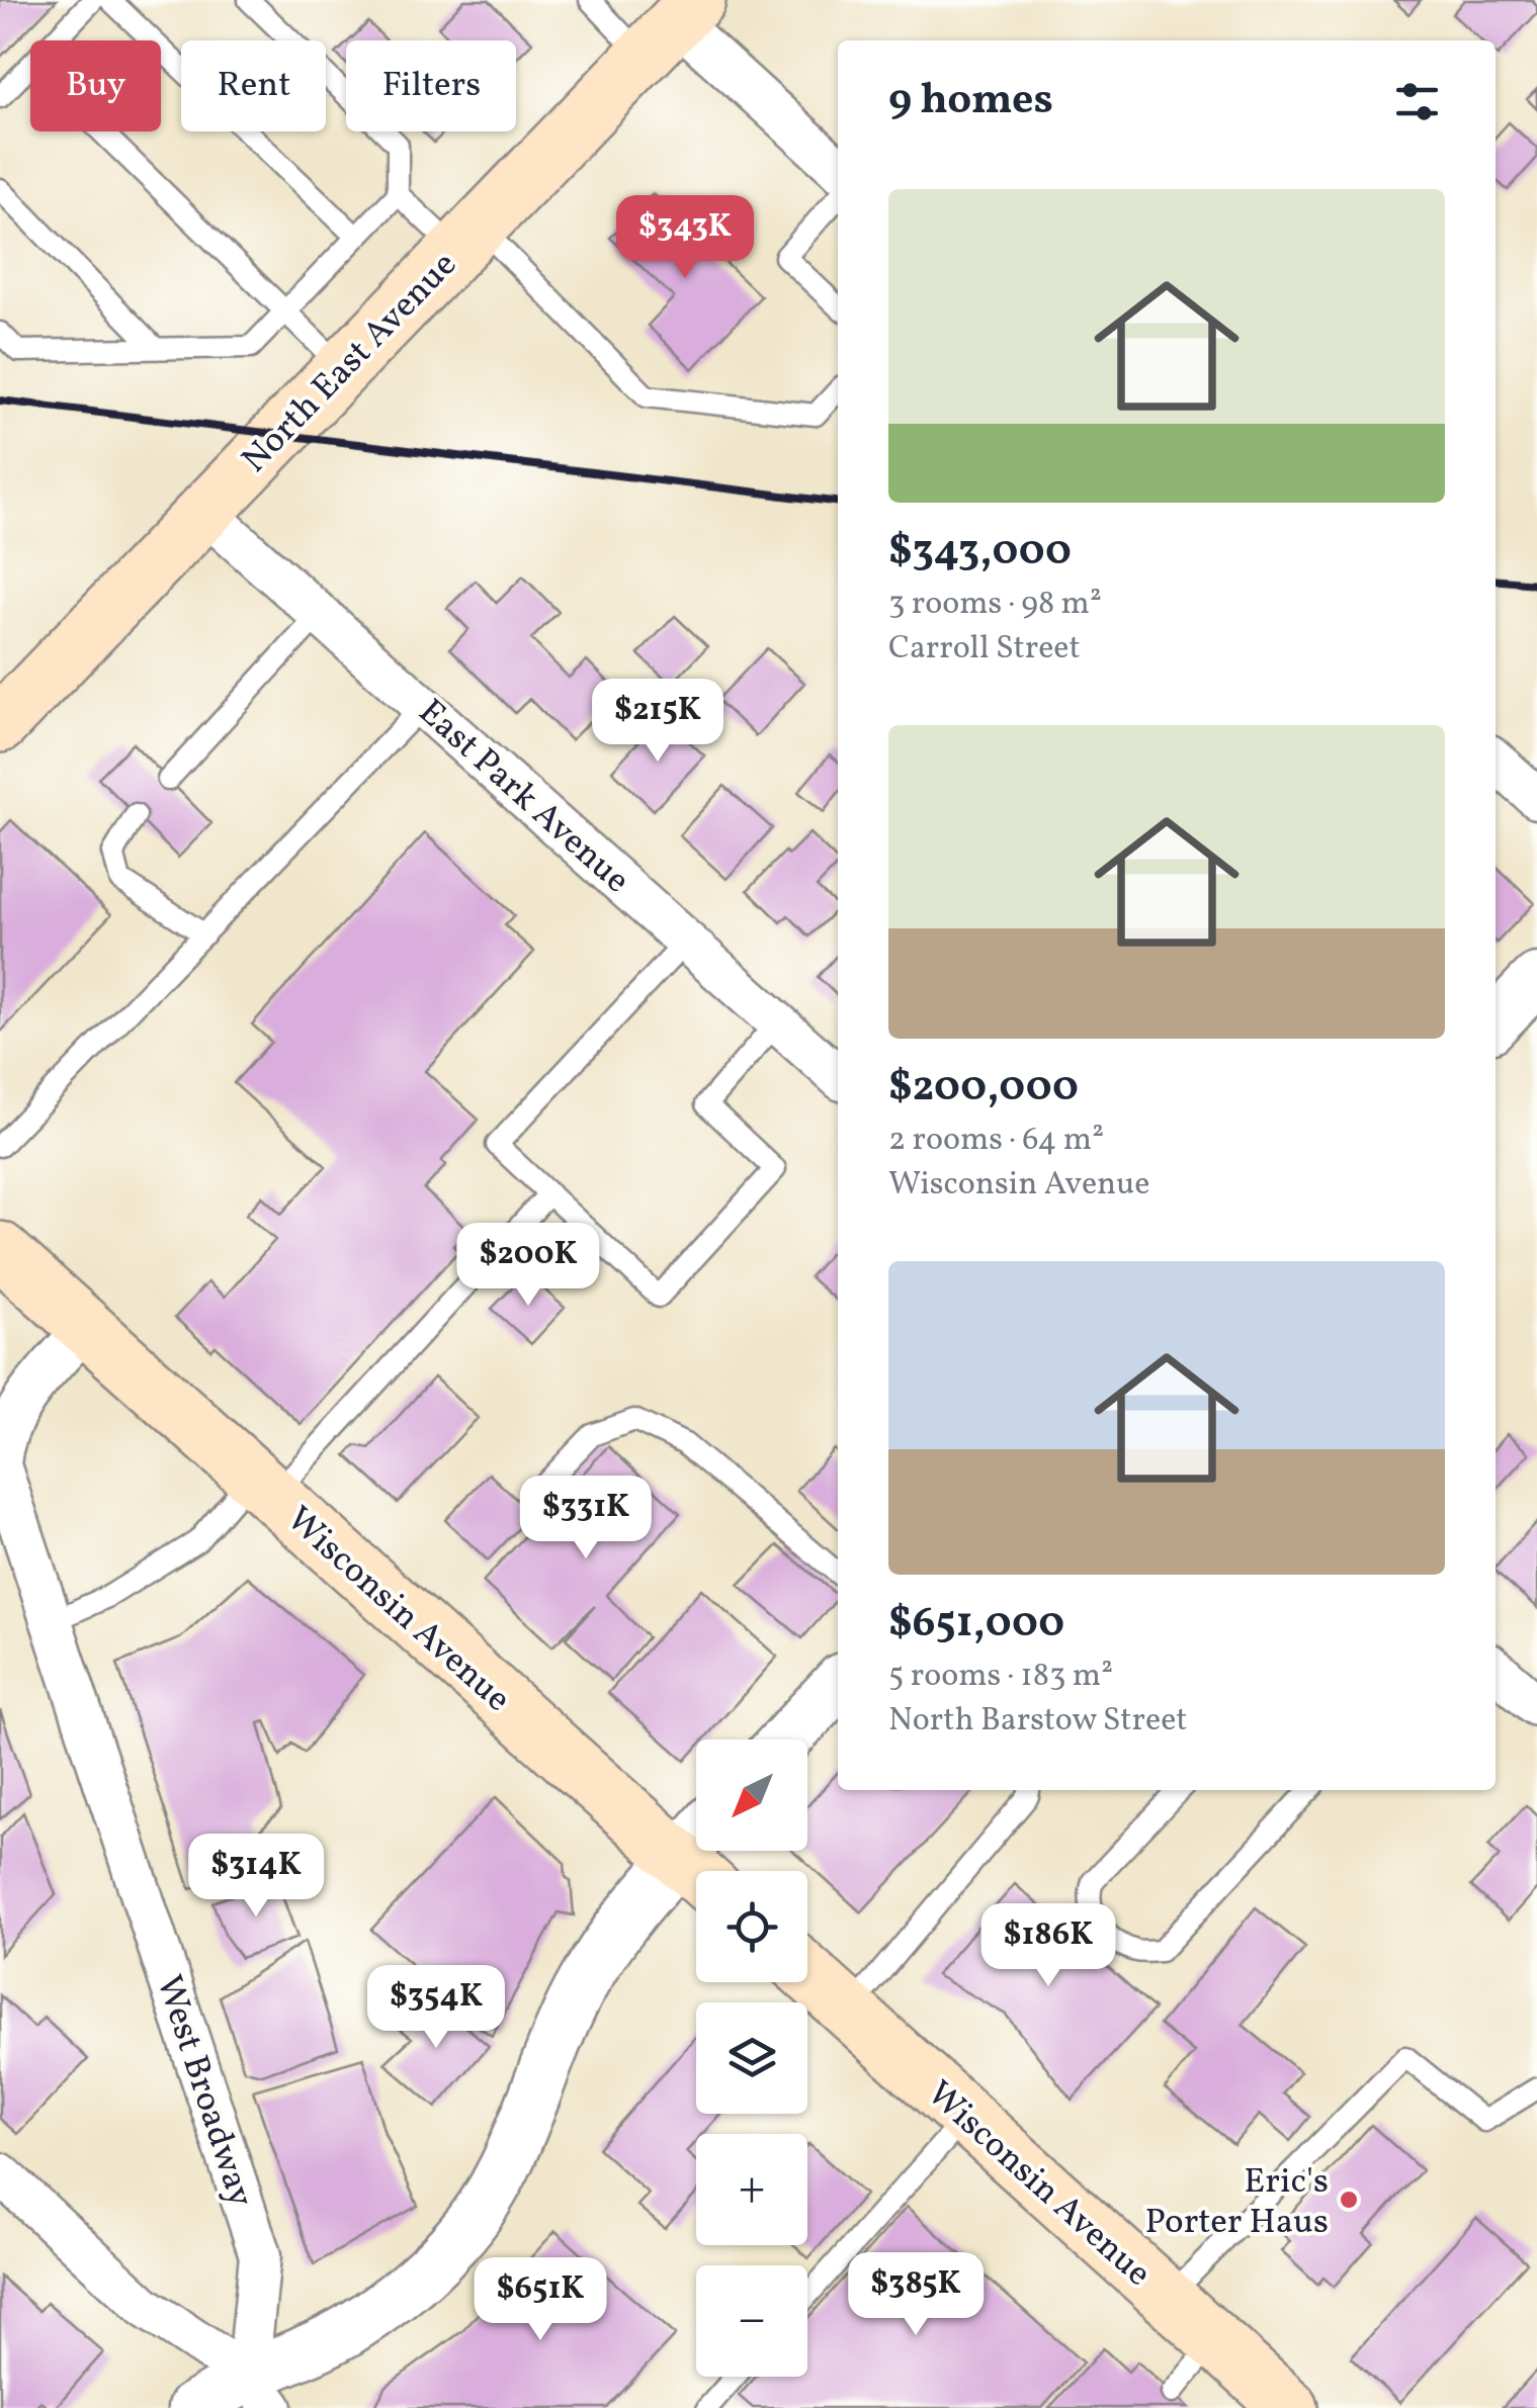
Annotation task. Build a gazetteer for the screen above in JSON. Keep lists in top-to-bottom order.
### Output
{
  "streets": {
    "main road": ["North East Avenue", "Wisconsin Avenue"],
    "street": ["East Park Avenue", "West Broadway"]
  },
  "crossings": [
    ["North East Avenue", "East Park Avenue"],
    ["Wisconsin Avenue", "West Broadway"]
  ],
  "places": ["Eric's Porter Haus"],
  "north": "bottom left",
  "page": {
    "chip": ["Buy", "Rent", "Filters"],
    "heading": "9 homes",
    "list": [
      {
        "name": "$343,000",
        "note": "3 rooms · 98 m² · Carroll Street"
      },
      {
        "name": "$200,000",
        "note": "2 rooms · 64 m² · Wisconsin Avenue"
      },
      {
        "name": "$651,000",
        "note": "5 rooms · 183 m² · North Barstow Street"
      }
    ],
    "price": [
      "$343K",
      "$215K",
      "$200K",
      "$331K",
      "$314K",
      "$186K",
      "$354K",
      "$385K",
      "$651K"
    ],
    "map_buttons": ["+", "−"]
  }
}
